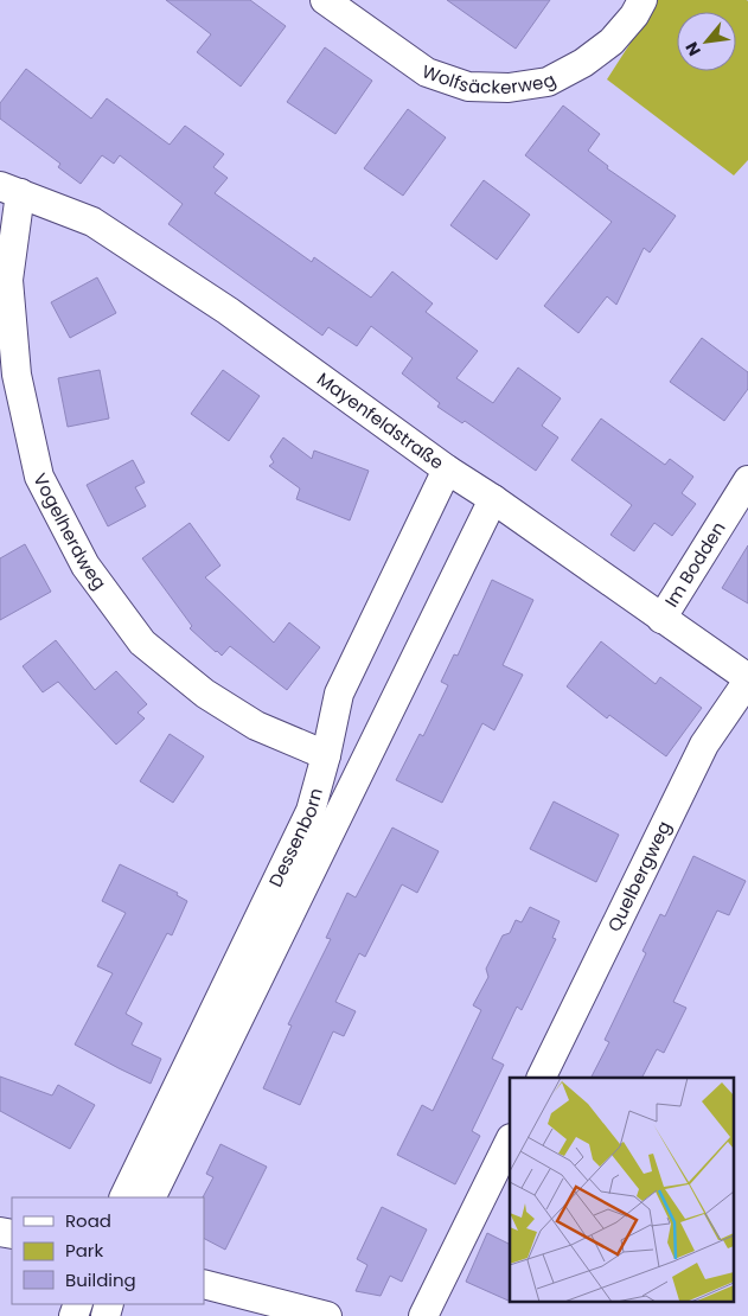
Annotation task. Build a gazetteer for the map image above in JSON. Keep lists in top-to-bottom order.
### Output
{
  "streets": {
    "street": [
      "Wolfsäckerweg",
      "Mayenfeldstraße",
      "Vogelherdweg",
      "Im Bodden",
      "Dessenborn",
      "Quelbergweg"
    ]
  },
  "crossings": [
    ["Mayenfeldstraße", "Vogelherdweg"],
    ["Mayenfeldstraße", "Im Bodden"],
    ["Mayenfeldstraße", "Dessenborn"],
    ["Mayenfeldstraße", "Quelbergweg"],
    ["Vogelherdweg", "Dessenborn"]
  ],
  "legend": ["Road", "Park", "Building"],
  "north": "bottom left"
}
